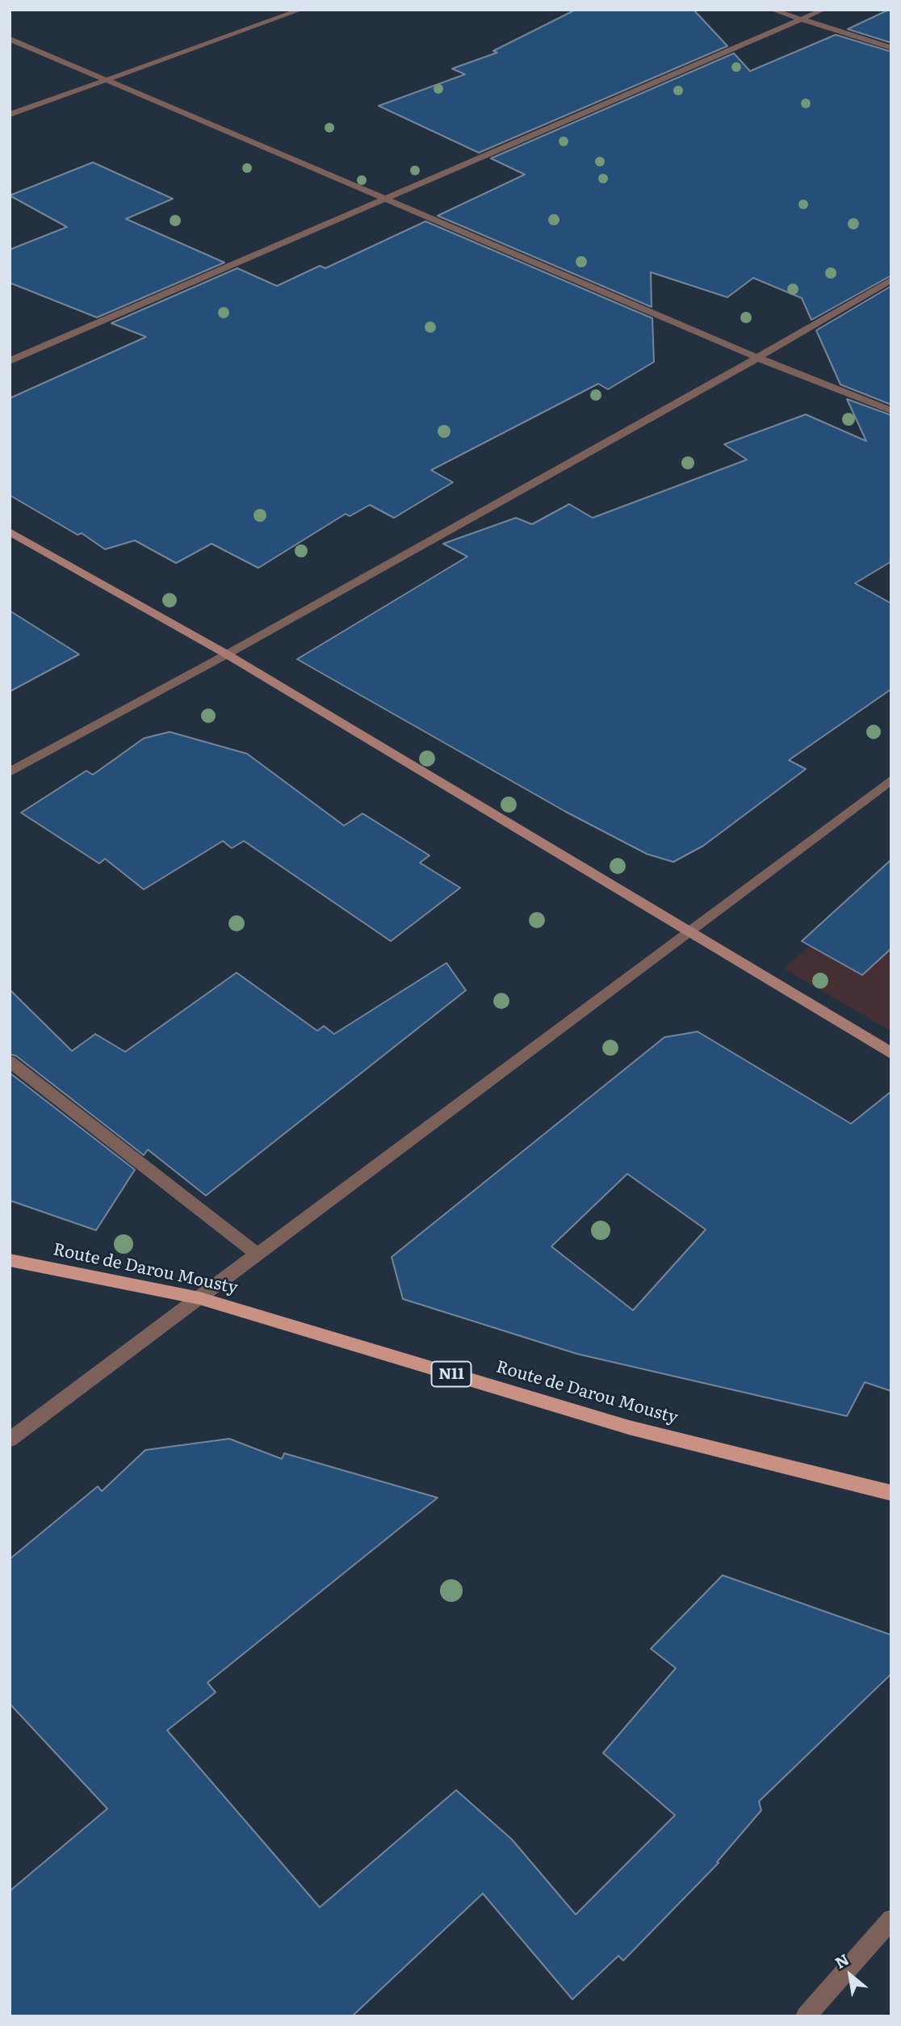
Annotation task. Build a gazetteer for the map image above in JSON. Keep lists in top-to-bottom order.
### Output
{
  "streets": {
    "main road": ["Route de Darou Mousty", "N11"]
  },
  "north": "top left"
}
